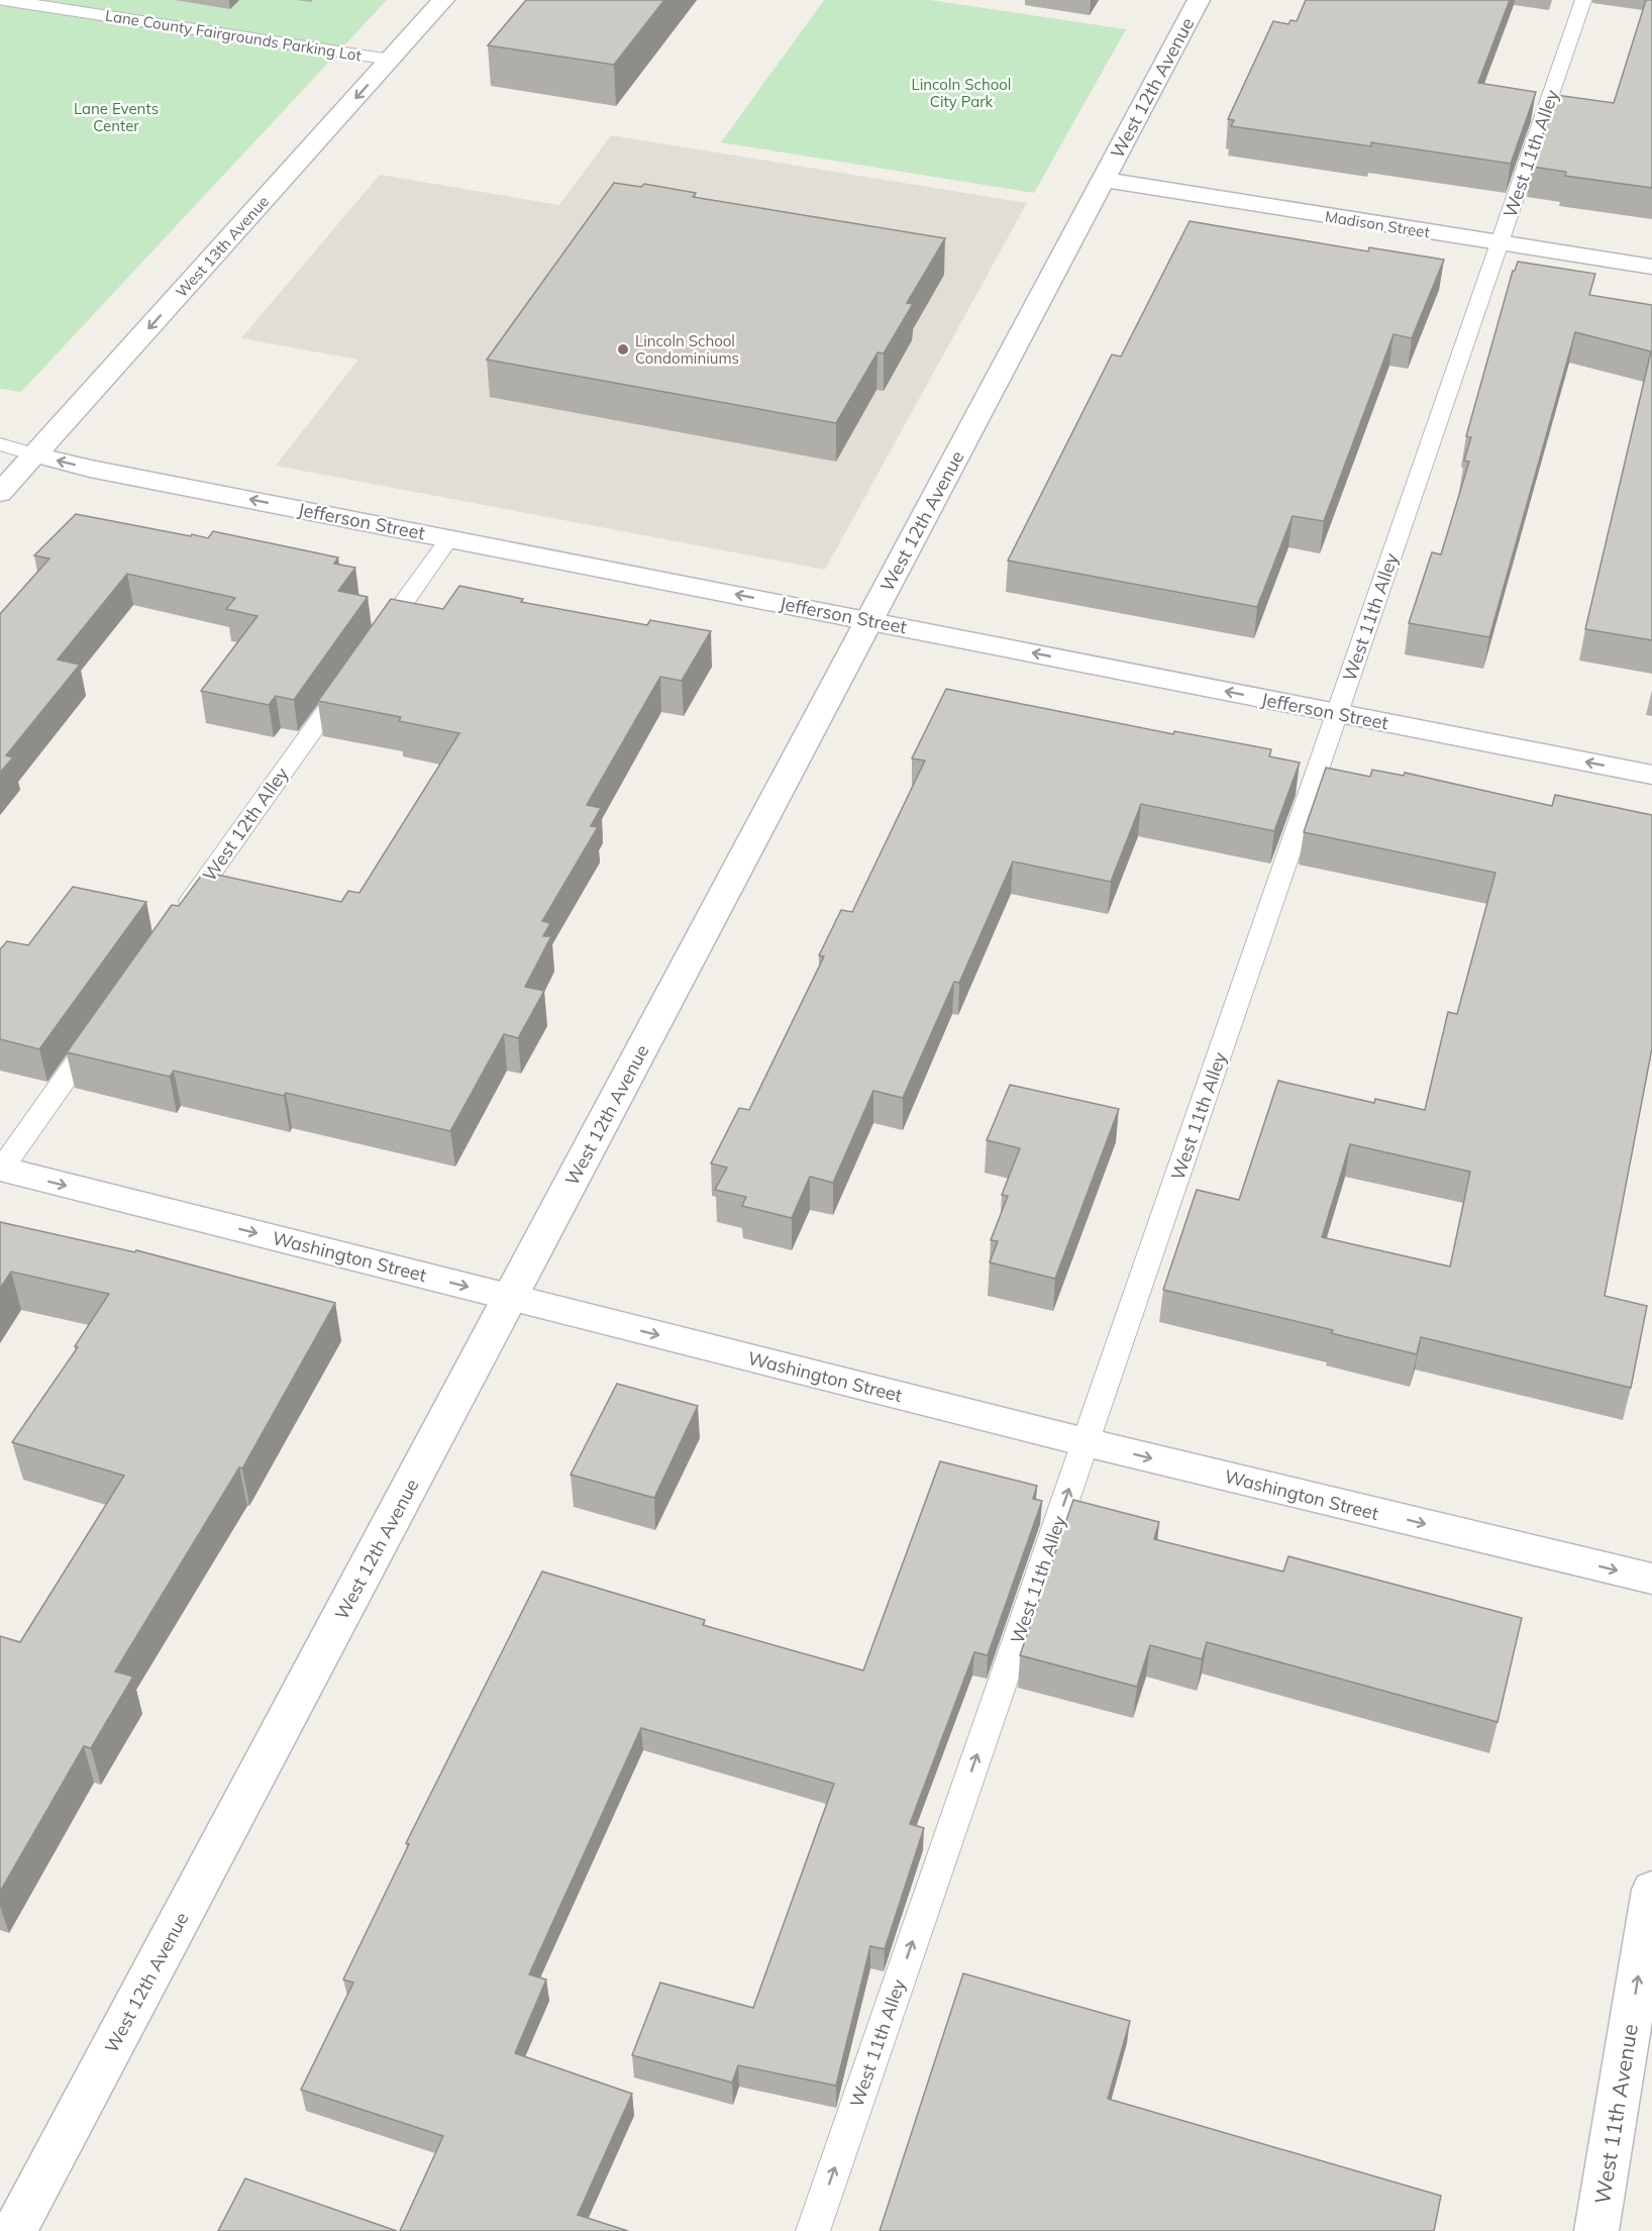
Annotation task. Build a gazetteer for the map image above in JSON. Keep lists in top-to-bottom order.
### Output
{
  "streets": {
    "main road": [
      "West 12th Avenue",
      "Madison Street",
      "West 13th Avenue",
      "Jefferson Street",
      "Washington Street",
      "West 11th Avenue"
    ],
    "lane": ["Lane County Fairgrounds Parking Lot", "West 11th Alley", "West 12th Alley"]
  },
  "crossings": [
    ["Lane County Fairgrounds Parking Lot", "West 13th Avenue"],
    ["West 12th Avenue", "Madison Street"],
    ["West 12th Avenue", "Jefferson Street"],
    ["West 12th Avenue", "Washington Street"],
    ["West 11th Alley", "Madison Street"],
    ["West 11th Alley", "Jefferson Street"],
    ["West 11th Alley", "Washington Street"],
    ["West 13th Avenue", "Jefferson Street"]
  ],
  "one_way": [
    "West 11th Alley",
    "West 13th Avenue",
    "Jefferson Street",
    "Washington Street",
    "West 11th Avenue"
  ],
  "parks": ["Lincoln School City Park", "Lane Events Center"],
  "places": ["Lincoln School Condominiums"]
}
